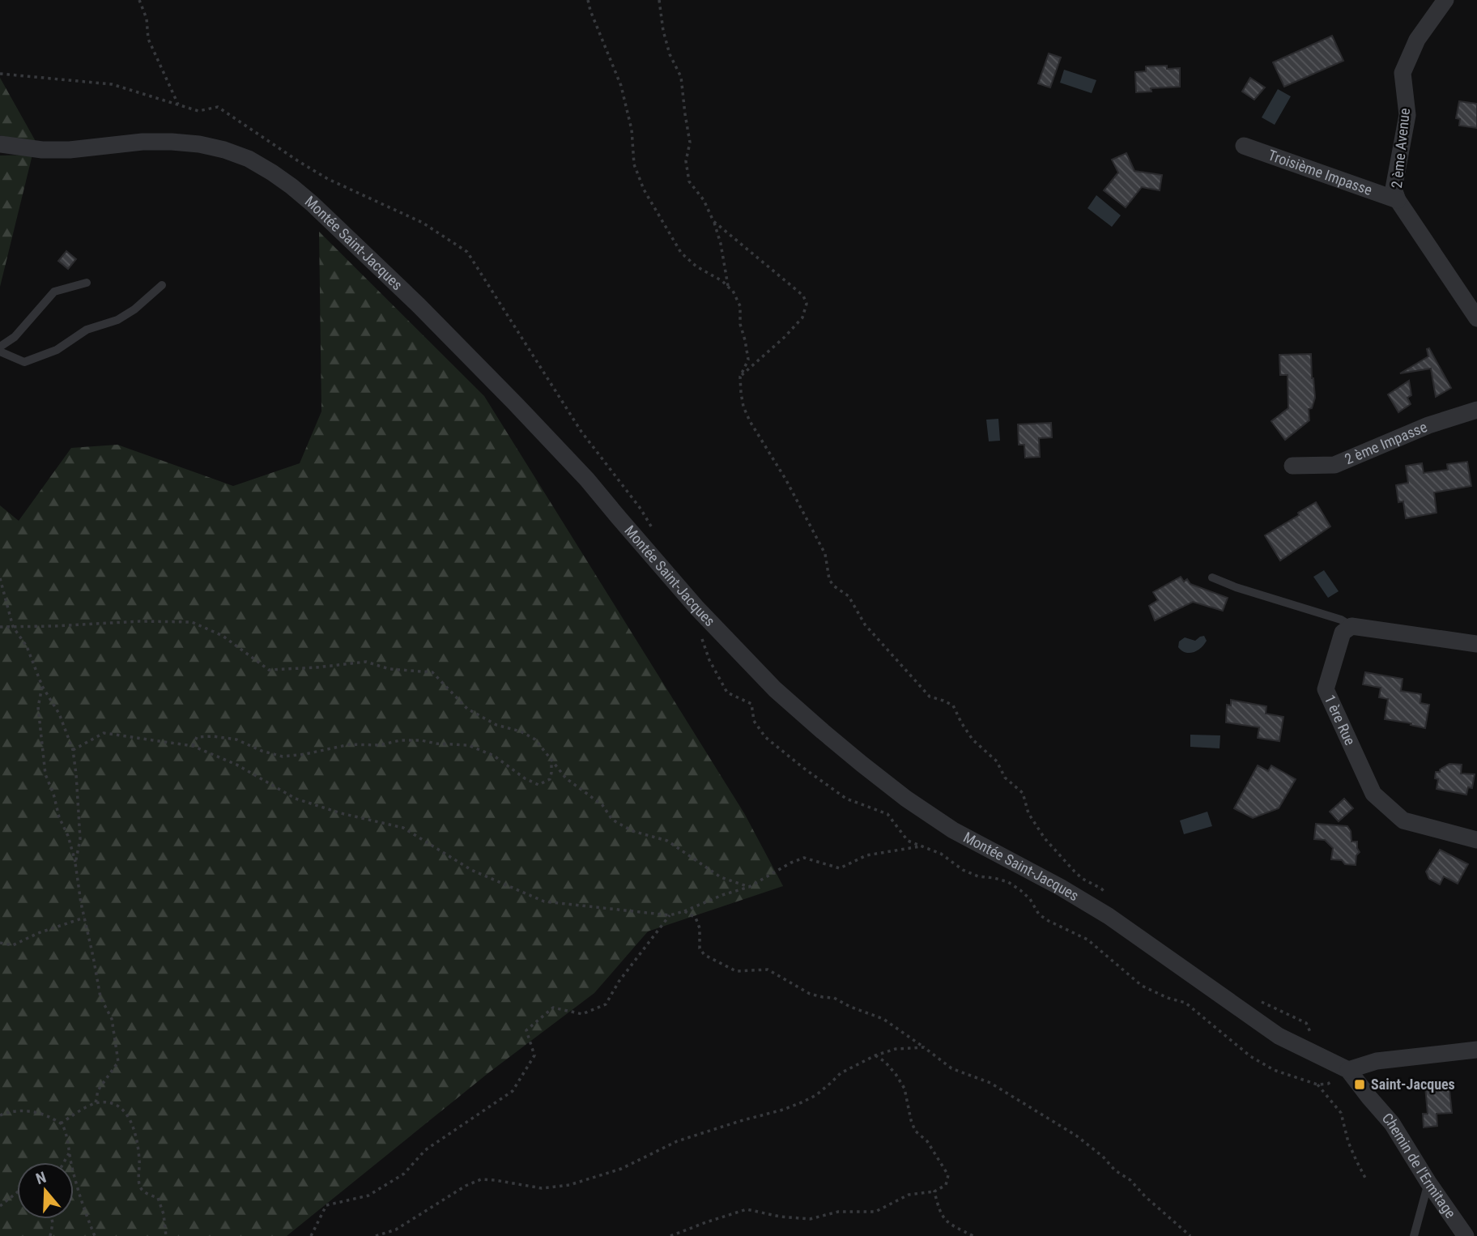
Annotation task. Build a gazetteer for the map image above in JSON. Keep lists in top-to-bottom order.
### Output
{
  "streets": {
    "street": [
      "2 ème Avenue",
      "Troisième Impasse",
      "Montée Saint-Jacques",
      "2 ème Impasse",
      "1 ère Rue",
      "Chemin de l'Ermitage"
    ]
  },
  "crossings": [
    ["2 ème Avenue", "Troisième Impasse"],
    ["Montée Saint-Jacques", "Chemin de l'Ermitage"]
  ],
  "places": {
    "transit": ["Saint-Jacques"]
  },
  "north": "top"
}
